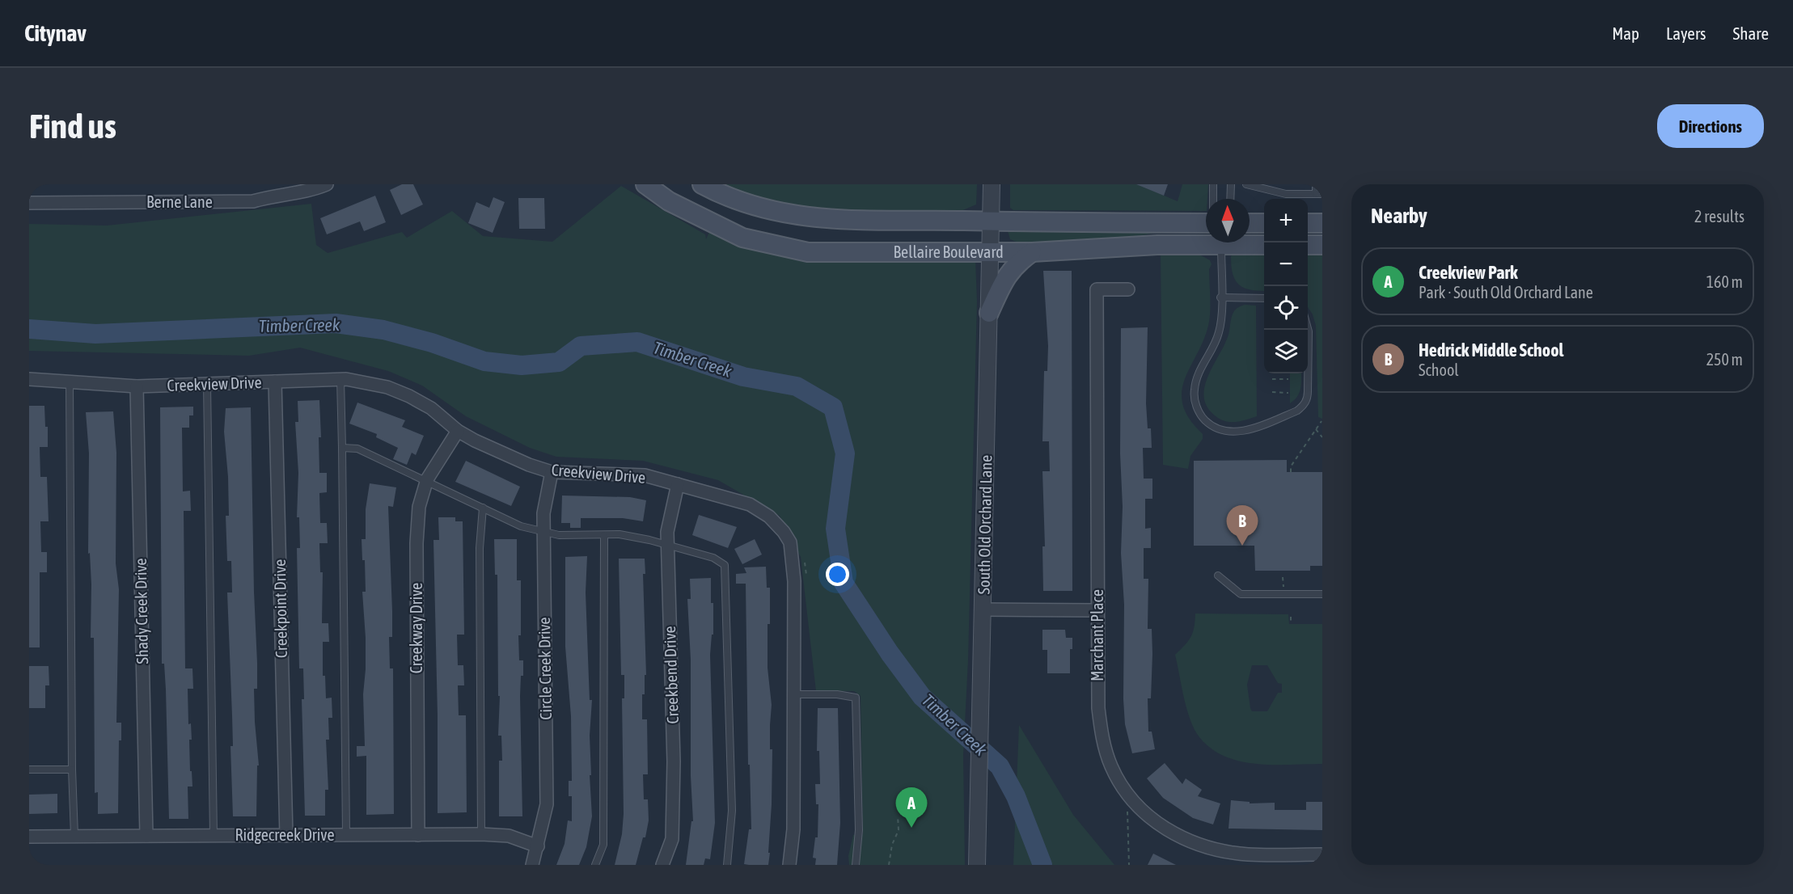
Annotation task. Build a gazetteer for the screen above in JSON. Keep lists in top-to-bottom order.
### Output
{
  "streets": {
    "main road": ["Bellaire Boulevard"],
    "street": [
      "Berne Lane",
      "Creekview Drive",
      "South Old Orchard Lane",
      "Creekpoint Drive",
      "Shady Creek Drive",
      "Creekway Drive",
      "Marchant Place",
      "Circle Creek Drive",
      "Creekbend Drive",
      "Ridgecreek Drive"
    ]
  },
  "crossings": [
    ["Bellaire Boulevard", "South Old Orchard Lane"],
    ["Creekview Drive", "Creekpoint Drive"],
    ["Creekview Drive", "Shady Creek Drive"],
    ["Creekview Drive", "Creekway Drive"],
    ["Creekview Drive", "Circle Creek Drive"],
    ["Creekview Drive", "Creekbend Drive"],
    ["Creekpoint Drive", "Ridgecreek Drive"],
    ["Shady Creek Drive", "Ridgecreek Drive"],
    ["Creekway Drive", "Ridgecreek Drive"],
    ["Circle Creek Drive", "Ridgecreek Drive"]
  ],
  "water": ["Timber Creek"],
  "north": "top",
  "page": {
    "header": "Citynav",
    "nav": ["Map", "Layers", "Share"],
    "buttons": "Directions",
    "title": "Find us",
    "heading": ["Nearby", "2 results"],
    "map_buttons": ["+", "−"],
    "list": [
      {
        "mark": "A",
        "name": "Creekview Park",
        "note": "Park · South Old Orchard Lane",
        "value": "160 m"
      },
      {
        "mark": "B",
        "name": "Hedrick Middle School",
        "note": "School",
        "value": "250 m"
      }
    ],
    "pins": ["B", "A"]
  }
}
